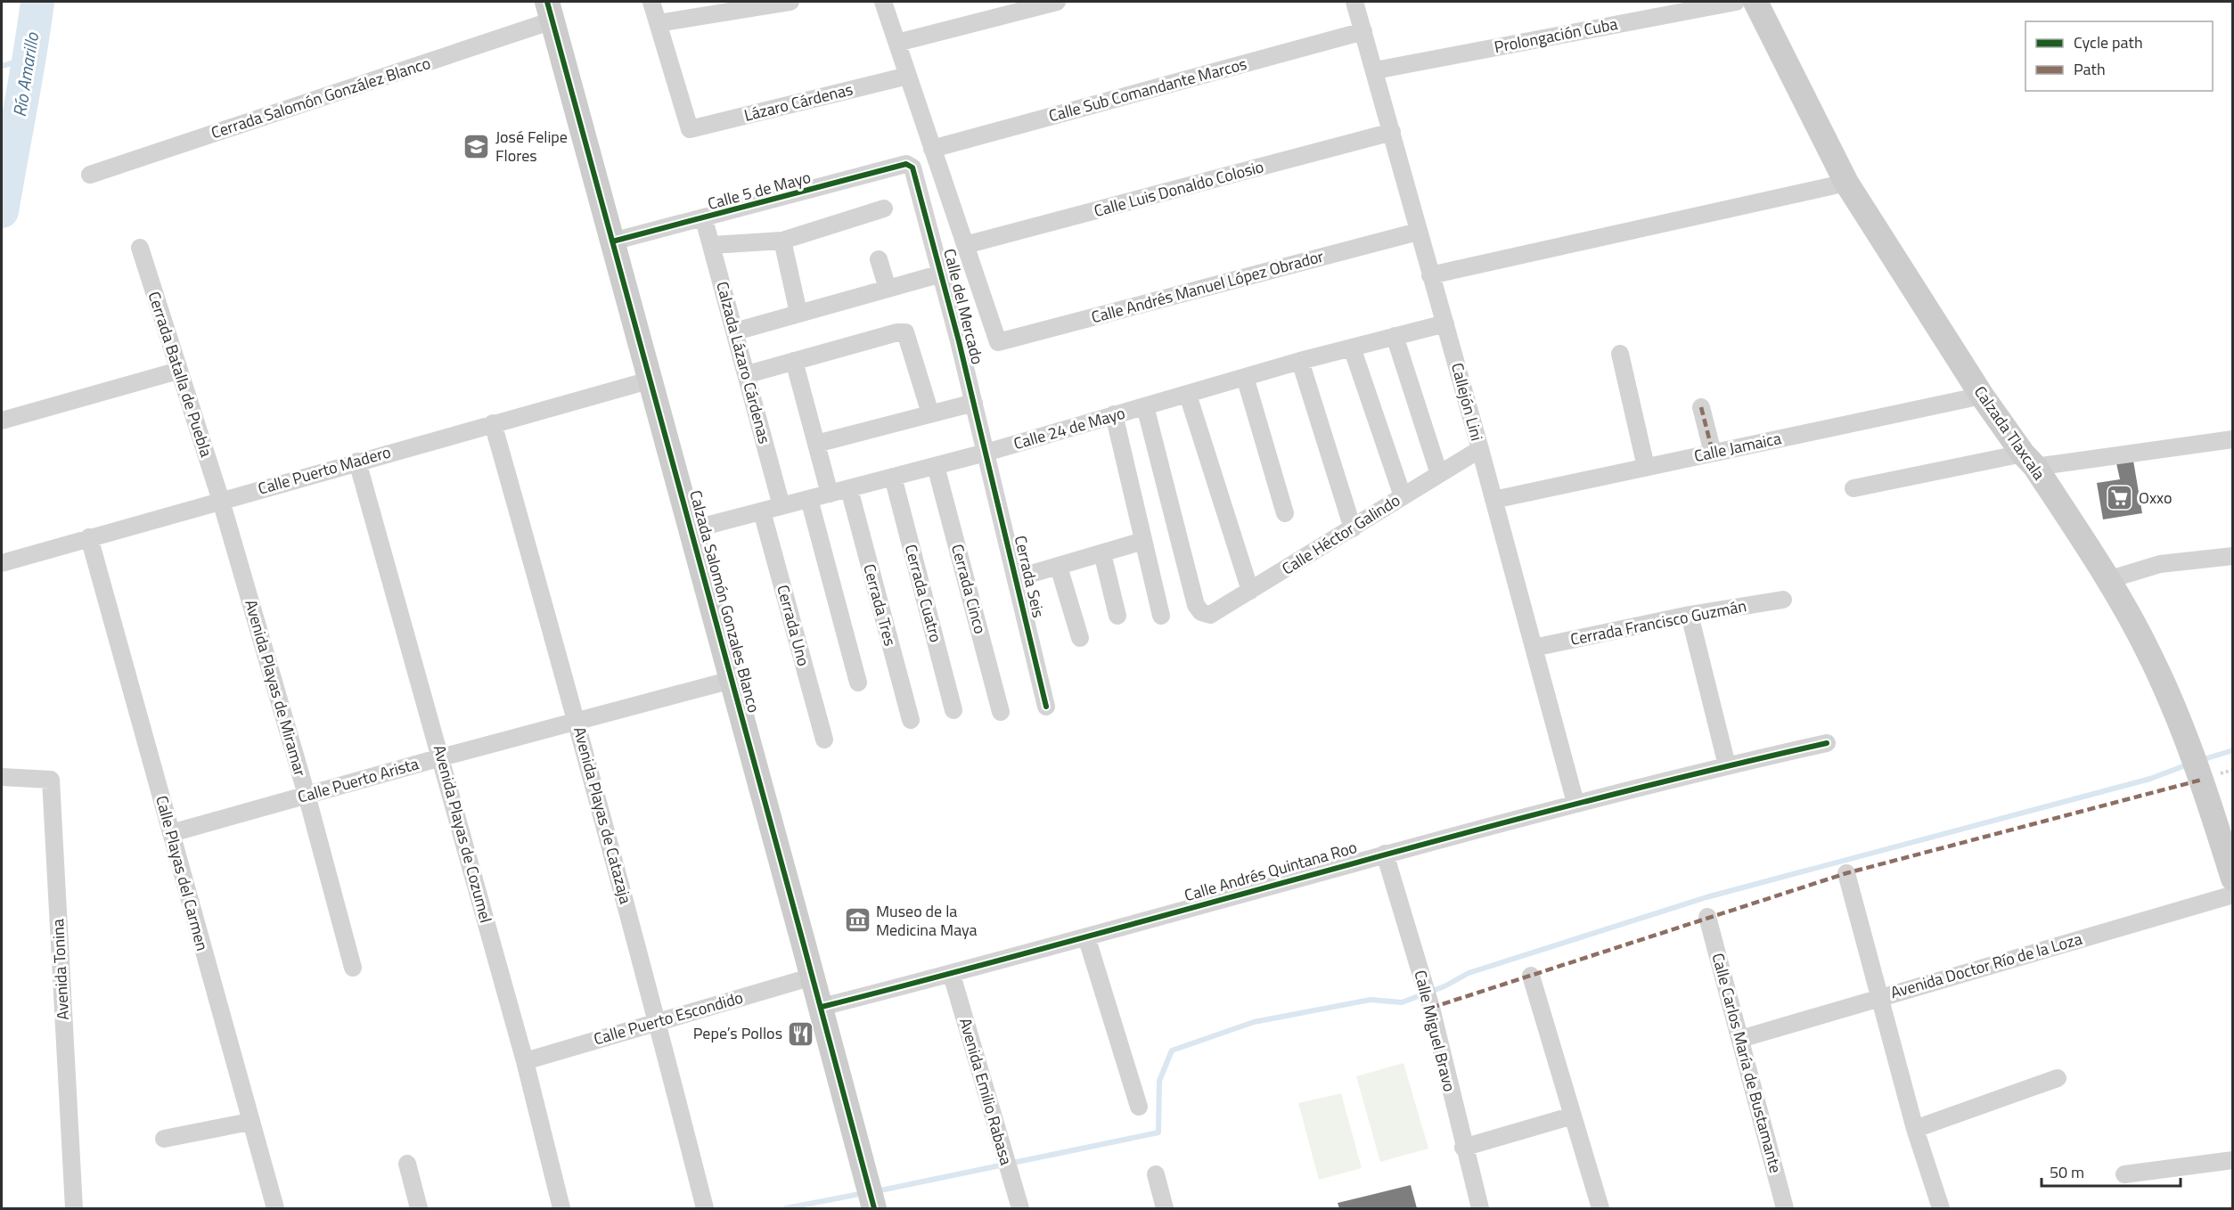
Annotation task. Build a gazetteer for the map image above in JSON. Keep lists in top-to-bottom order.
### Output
{
  "streets": {
    "street": [
      "Prolongación Cuba",
      "Calle Sub Comandante Marcos",
      "Cerrada Salomón González Blanco",
      "Lázaro Cárdenas",
      "Calle Luis Donaldo Colosio",
      "Calle 5 de Mayo",
      "Calle Andrés Manuel López Obrador",
      "Calle del Mercado",
      "Calzada Lázaro Cárdenas",
      "Cerrada Batalla de Puebla",
      "Callejón Lini",
      "Calle 24 de Mayo",
      "Calzada Tlaxcala",
      "Calle Jamaica",
      "Calle Puerto Madero",
      "Calle Héctor Galindo",
      "Cerrada Seis",
      "Cerrada Cinco",
      "Cerrada Cuatro",
      "Calzada Salomón Gonzales Blanco",
      "Cerrada Tres",
      "Cerrada Francisco Guzmán",
      "Cerrada Uno",
      "Avenida Playas de Miramar",
      "Calle Puerto Arista",
      "Avenida Playas de Catazaja",
      "Avenida Playas de Cozumel",
      "Calle Andrés Quintana Roo",
      "Calle Playas del Carmen",
      "Avenida Doctor Río de la Loza",
      "Avenida Tonina",
      "Calle Puerto Escondido",
      "Calle Miguel Bravo",
      "Calle Carlos María de Bustamante",
      "Avenida Emilio Rabasa"
    ]
  },
  "crossings": [
    ["Prolongación Cuba", "Callejón Lini"],
    ["Calle Sub Comandante Marcos", "Calle del Mercado"],
    ["Calle Sub Comandante Marcos", "Callejón Lini"],
    ["Cerrada Salomón González Blanco", "Calzada Salomón Gonzales Blanco"],
    ["Lázaro Cárdenas", "Calle del Mercado"],
    ["Calle Luis Donaldo Colosio", "Calle del Mercado"],
    ["Calle Luis Donaldo Colosio", "Callejón Lini"],
    ["Calle 5 de Mayo", "Calle del Mercado"],
    ["Calle 5 de Mayo", "Calzada Lázaro Cárdenas"],
    ["Calle 5 de Mayo", "Calzada Salomón Gonzales Blanco"],
    ["Calle Andrés Manuel López Obrador", "Calle del Mercado"],
    ["Calle Andrés Manuel López Obrador", "Callejón Lini"],
    ["Calle del Mercado", "Calle 24 de Mayo"],
    ["Calle del Mercado", "Cerrada Seis"],
    ["Calzada Lázaro Cárdenas", "Calle 24 de Mayo"],
    ["Cerrada Batalla de Puebla", "Calle Puerto Madero"],
    ["Cerrada Batalla de Puebla", "Avenida Playas de Miramar"],
    ["Callejón Lini", "Calle 24 de Mayo"],
    ["Callejón Lini", "Calle Jamaica"],
    ["Callejón Lini", "Calle Héctor Galindo"],
    ["Callejón Lini", "Cerrada Francisco Guzmán"],
    ["Callejón Lini", "Calle Andrés Quintana Roo"],
    ["Calle 24 de Mayo", "Calle Héctor Galindo"],
    ["Calle 24 de Mayo", "Cerrada Seis"],
    ["Calle 24 de Mayo", "Cerrada Cinco"],
    ["Calle 24 de Mayo", "Cerrada Cuatro"],
    ["Calle 24 de Mayo", "Calzada Salomón Gonzales Blanco"],
    ["Calle 24 de Mayo", "Cerrada Tres"],
    ["Calle 24 de Mayo", "Cerrada Uno"],
    ["Calzada Tlaxcala", "Calle Jamaica"],
    ["Calle Puerto Madero", "Calzada Salomón Gonzales Blanco"],
    ["Calle Puerto Madero", "Avenida Playas de Miramar"],
    ["Calle Puerto Madero", "Avenida Playas de Catazaja"],
    ["Calle Puerto Madero", "Avenida Playas de Cozumel"],
    ["Calle Puerto Madero", "Calle Playas del Carmen"],
    ["Calzada Salomón Gonzales Blanco", "Calle Puerto Arista"],
    ["Calzada Salomón Gonzales Blanco", "Calle Andrés Quintana Roo"],
    ["Calzada Salomón Gonzales Blanco", "Calle Puerto Escondido"],
    ["Avenida Playas de Miramar", "Calle Puerto Arista"],
    ["Calle Puerto Arista", "Avenida Playas de Catazaja"],
    ["Calle Puerto Arista", "Avenida Playas de Cozumel"],
    ["Calle Puerto Arista", "Calle Playas del Carmen"],
    ["Avenida Playas de Catazaja", "Calle Puerto Escondido"],
    ["Avenida Playas de Cozumel", "Calle Puerto Escondido"],
    ["Calle Andrés Quintana Roo", "Calle Miguel Bravo"],
    ["Calle Andrés Quintana Roo", "Avenida Emilio Rabasa"],
    ["Avenida Doctor Río de la Loza", "Calle Carlos María de Bustamante"]
  ],
  "water": ["Río Amarillo"],
  "places": {
    "school or university": ["José Felipe Flores"],
    "supermarket": ["Oxxo"],
    "museum": ["Museo de la Medicina Maya"],
    "restaurant": ["Pepe’s Pollos"]
  },
  "legend": ["Cycle path", "Path"],
  "scale_bar": "50 m"
}
